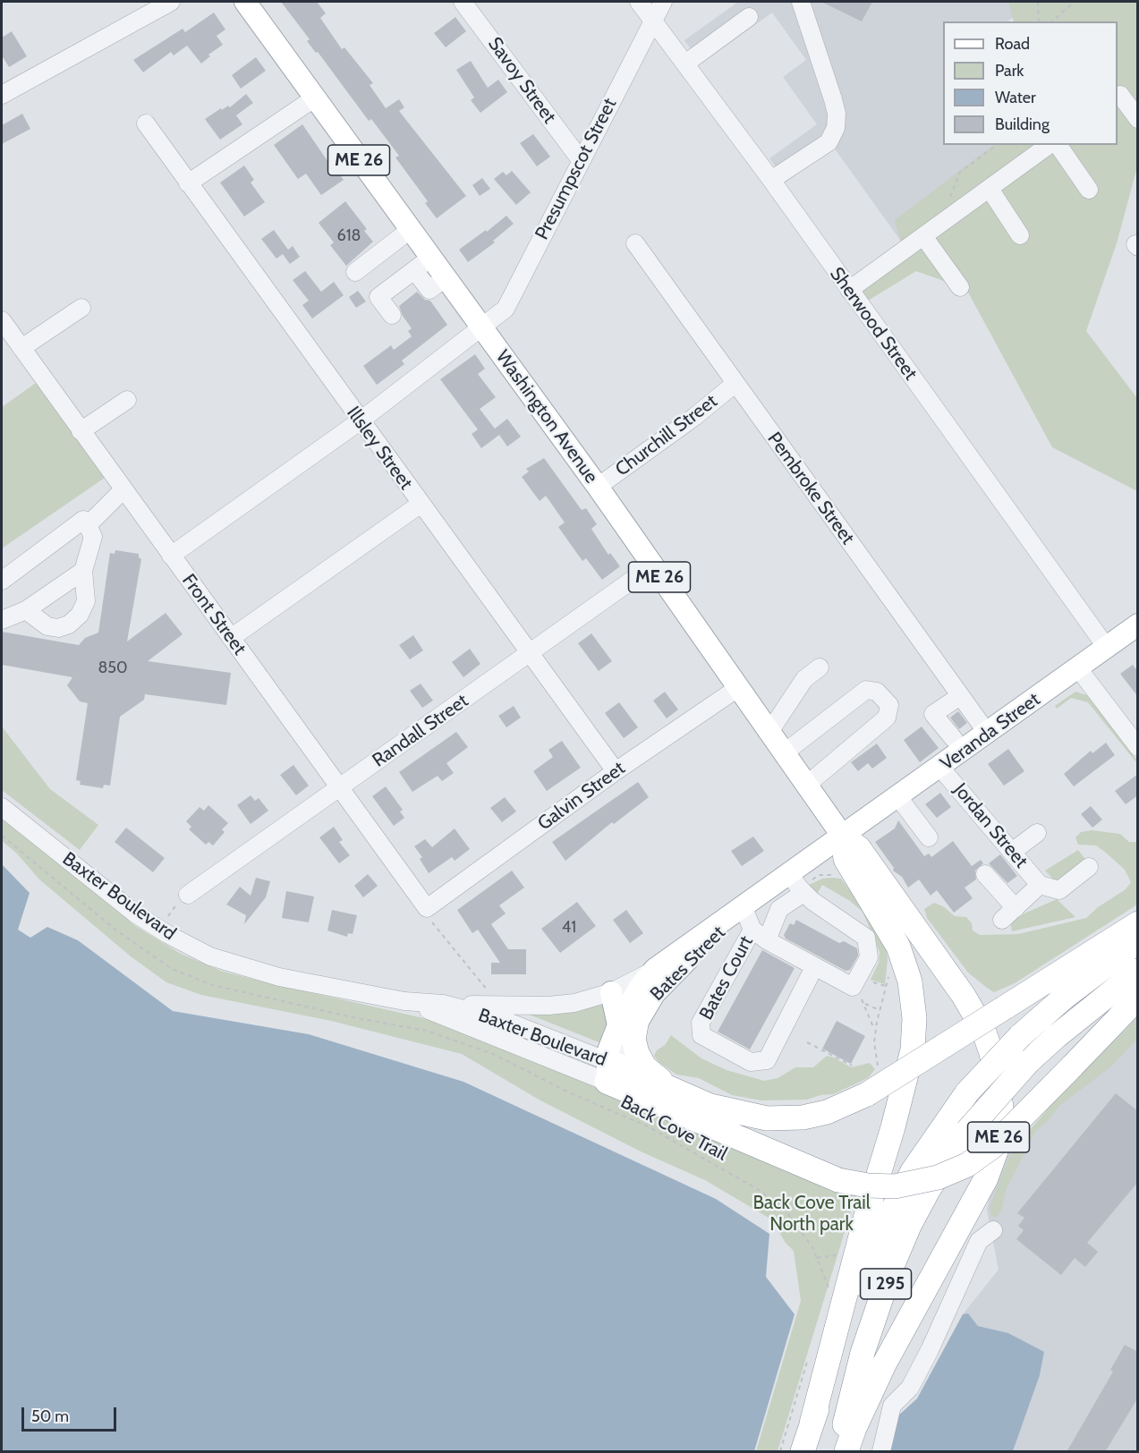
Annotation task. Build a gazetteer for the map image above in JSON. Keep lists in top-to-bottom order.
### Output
{
  "streets": {
    "highway": ["ME 26", "I 295"],
    "main road": ["Washington Avenue", "Veranda Street", "Bates Street"],
    "street": [
      "Savoy Street",
      "Presumpscot Street",
      "Sherwood Street",
      "Churchill Street",
      "Illsley Street",
      "Pembroke Street",
      "Front Street",
      "Randall Street",
      "Galvin Street",
      "Jordan Street",
      "Baxter Boulevard",
      "Bates Court"
    ],
    "path": ["Back Cove Trail"]
  },
  "crossings": [
    ["Savoy Street", "Presumpscot Street"],
    ["ME 26", "Washington Avenue"],
    ["ME 26", "Veranda Street"],
    ["ME 26", "Bates Street"],
    ["ME 26", "I 295"],
    ["Presumpscot Street", "Sherwood Street"],
    ["Presumpscot Street", "Washington Avenue"],
    ["Presumpscot Street", "Illsley Street"],
    ["Presumpscot Street", "Front Street"],
    ["Sherwood Street", "Veranda Street"],
    ["Washington Avenue", "Churchill Street"],
    ["Washington Avenue", "Randall Street"],
    ["Washington Avenue", "Veranda Street"],
    ["Washington Avenue", "Galvin Street"],
    ["Washington Avenue", "Bates Street"],
    ["Churchill Street", "Pembroke Street"],
    ["Illsley Street", "Randall Street"],
    ["Illsley Street", "Galvin Street"],
    ["Pembroke Street", "Veranda Street"],
    ["Front Street", "Randall Street"],
    ["Front Street", "Galvin Street"],
    ["Veranda Street", "Jordan Street"],
    ["Veranda Street", "Bates Street"],
    ["Baxter Boulevard", "Bates Street"],
    ["Bates Street", "Bates Court"]
  ],
  "parks": ["Back Cove Trail North park"],
  "house_numbers": ["618", "850", "41"],
  "legend": [
    "Road",
    "Park",
    "Water",
    "Building"
  ],
  "scale_bar": "50 m"
}
